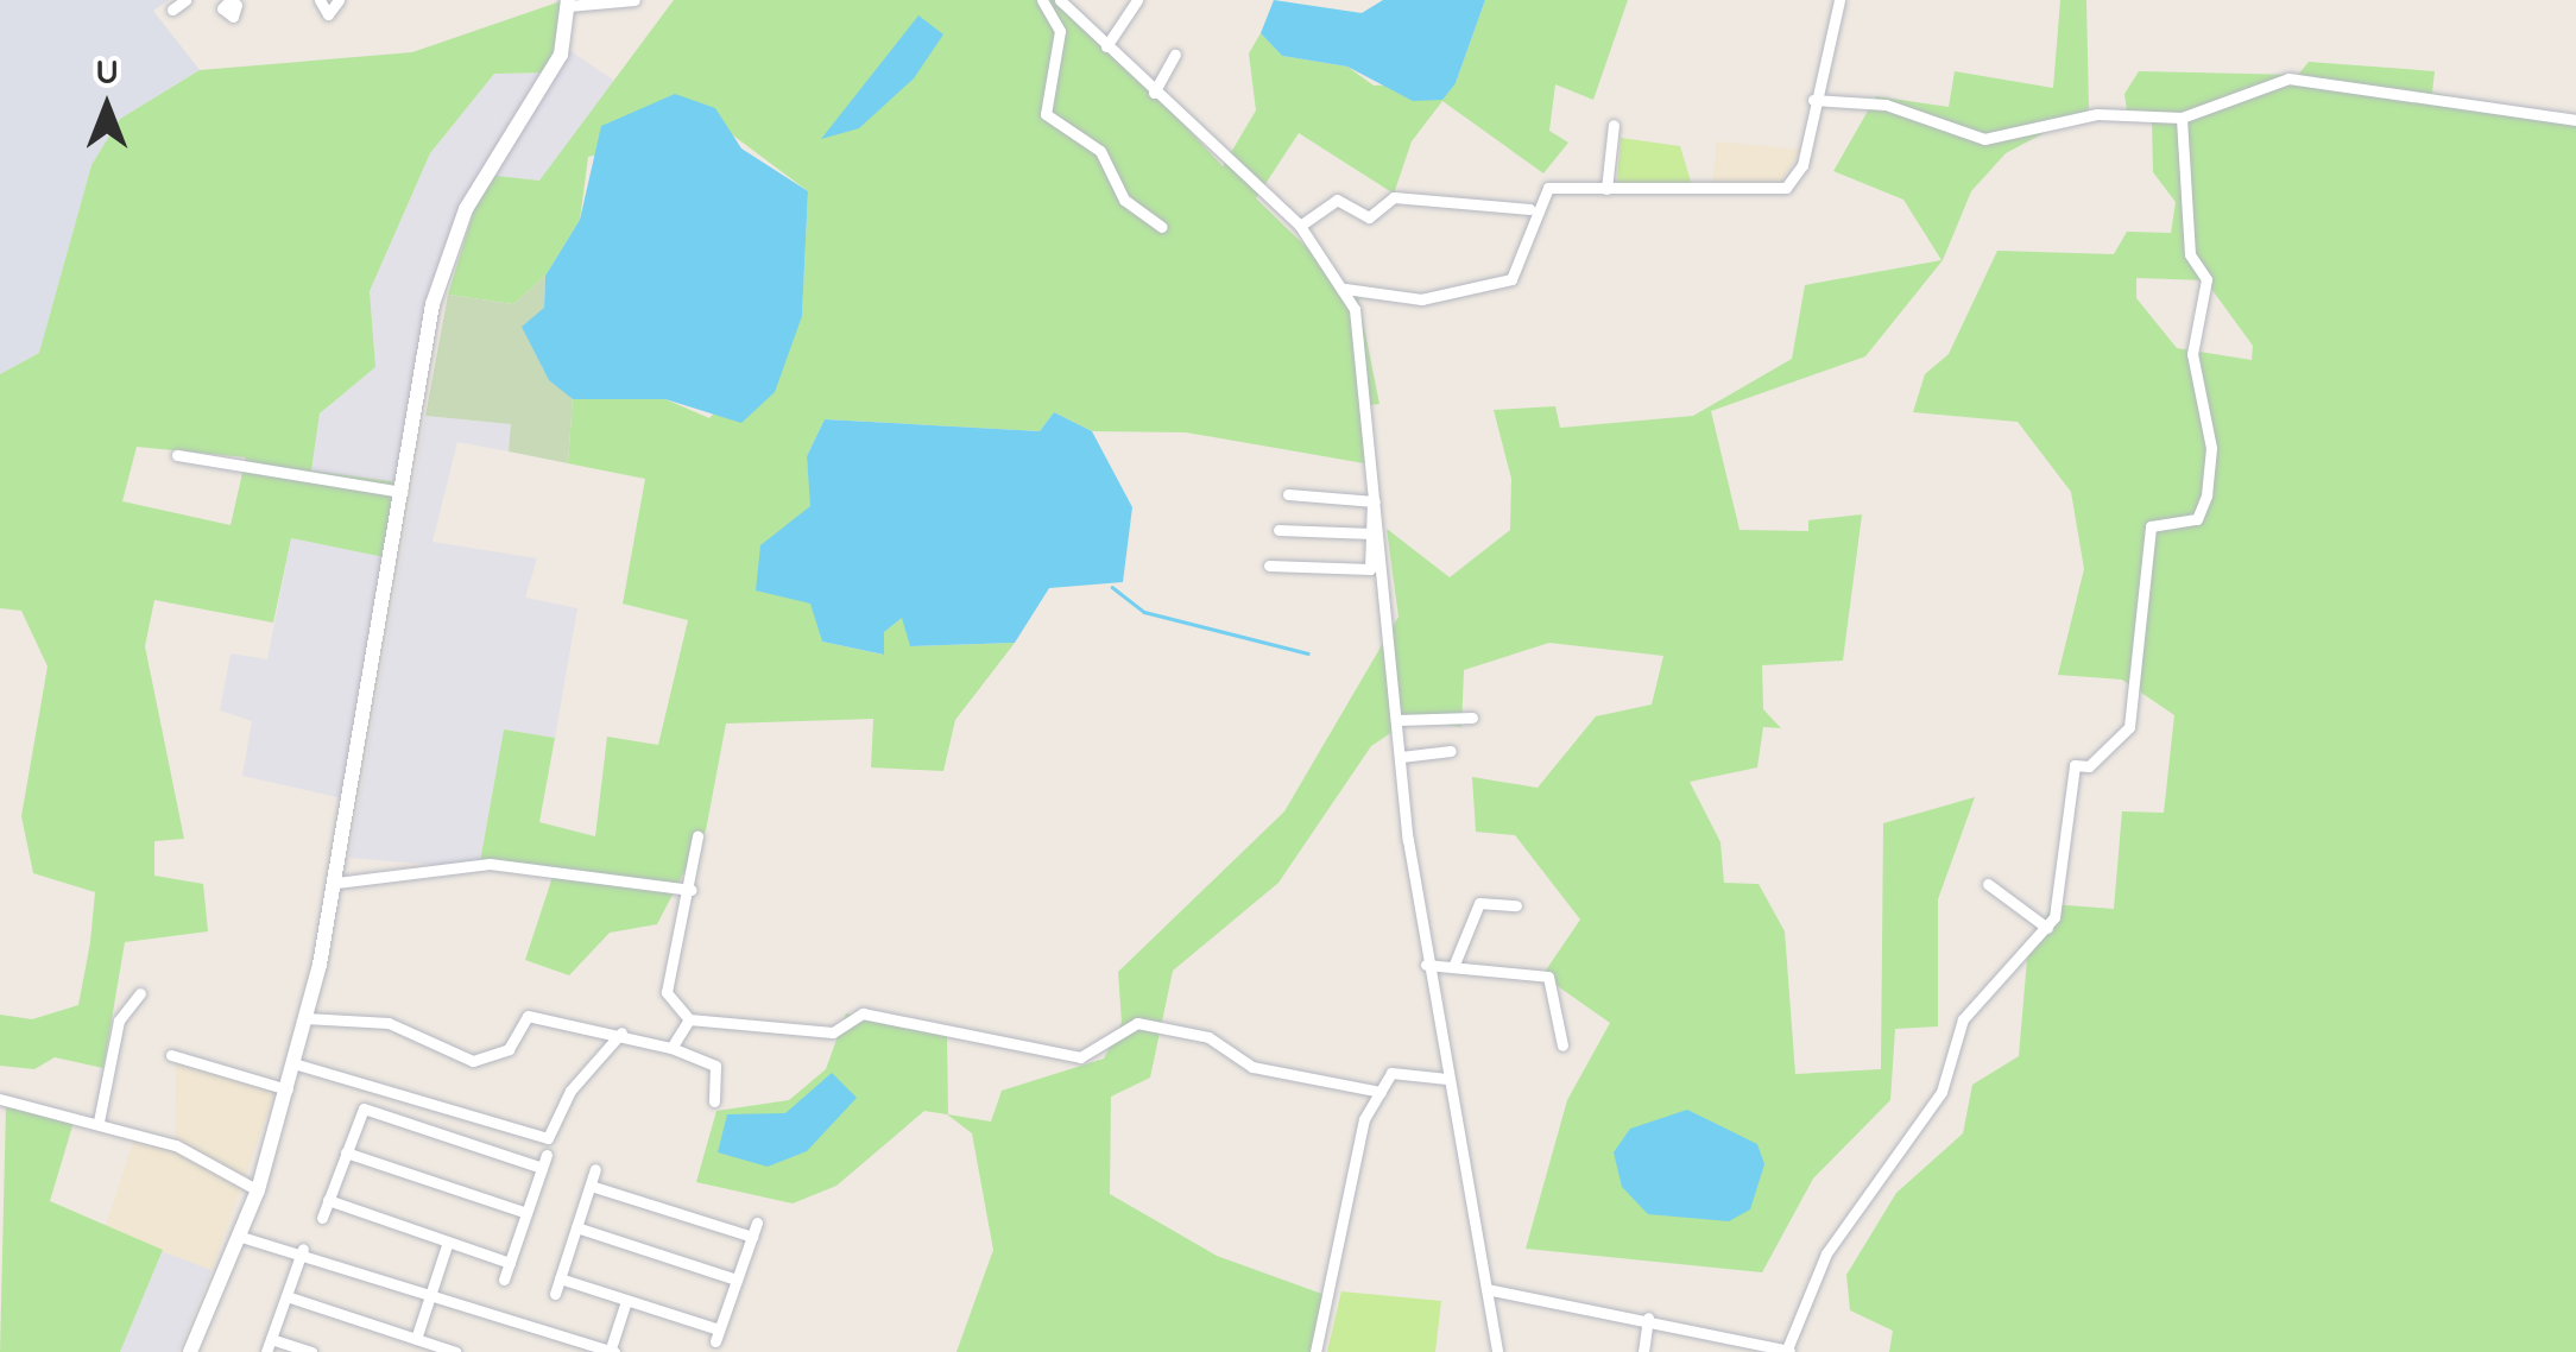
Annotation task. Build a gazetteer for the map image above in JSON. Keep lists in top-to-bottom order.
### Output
{
  "north": "top"
}
